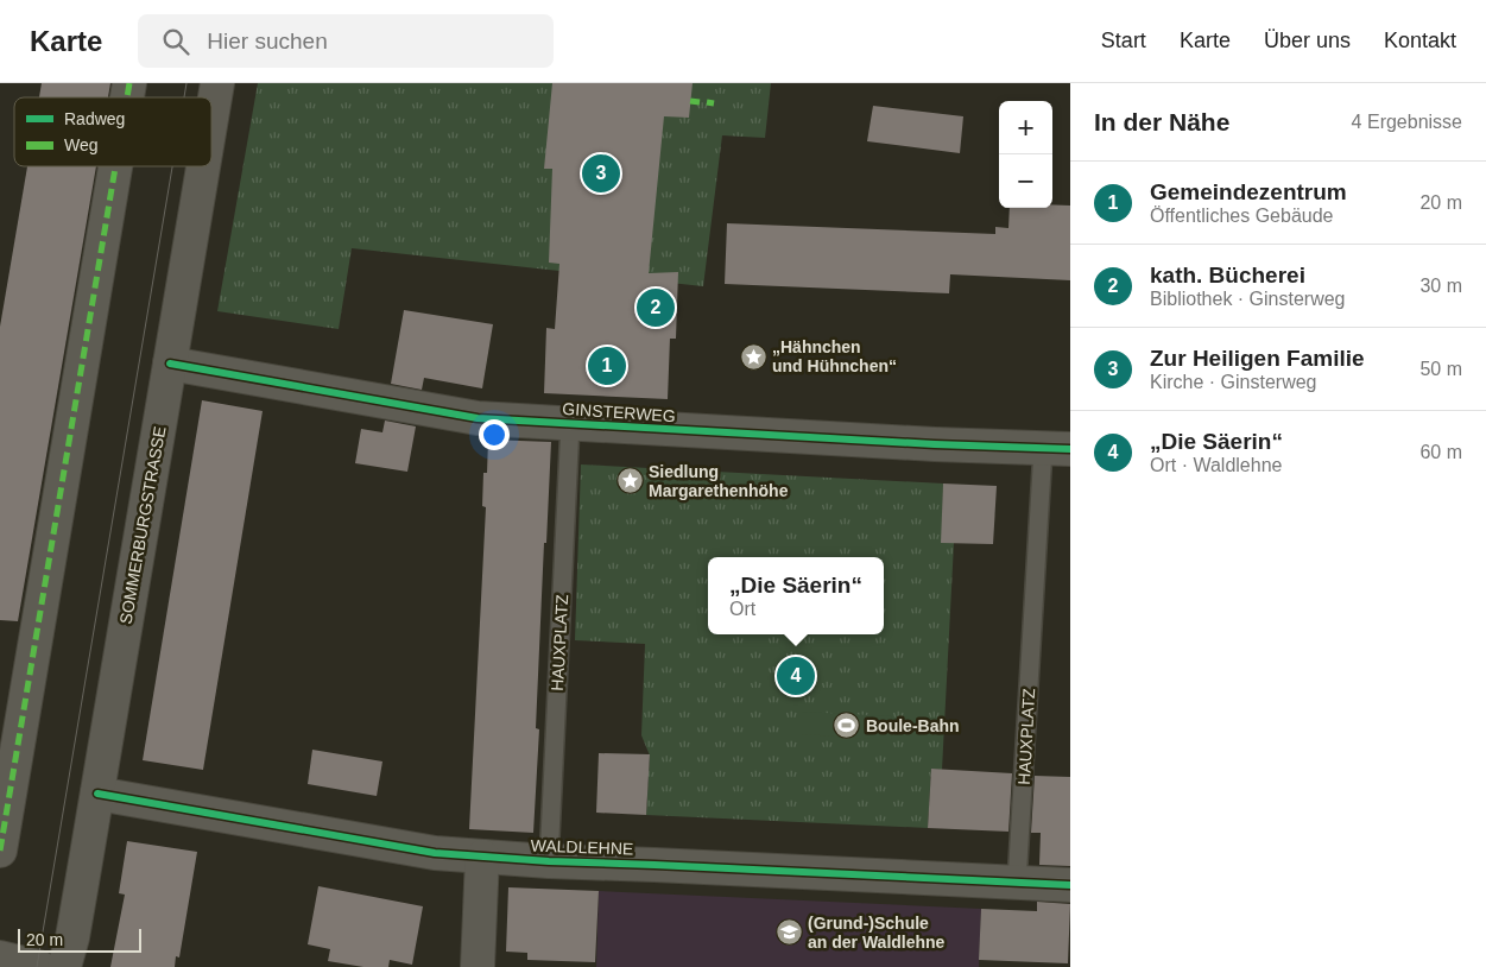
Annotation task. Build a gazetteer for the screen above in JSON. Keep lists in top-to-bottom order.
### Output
{
  "streets": {
    "street": ["GINSTERWEG", "SOMMERBURGSTRASSE", "WALDLEHNE"],
    "lane": ["HAUXPLATZ"]
  },
  "crossings": [
    ["GINSTERWEG", "SOMMERBURGSTRASSE"],
    ["GINSTERWEG", "HAUXPLATZ"],
    ["SOMMERBURGSTRASSE", "WALDLEHNE"],
    ["HAUXPLATZ", "WALDLEHNE"]
  ],
  "places": {
    "place": ["„Hähnchen und Hühnchen“", "Siedlung Margarethenhöhe"],
    "sports": ["Boule-Bahn"],
    "school or university": ["(Grund-)Schule an der Waldlehne"]
  },
  "legend": ["Radweg", "Weg"],
  "scale_bar": "20 m",
  "page": {
    "header": "Karte",
    "search": "Hier suchen",
    "nav": [
      "Start",
      "Karte",
      "Über uns",
      "Kontakt"
    ],
    "heading": ["In der Nähe", "4 Ergebnisse"],
    "map_buttons": ["+", "−"],
    "pins": [
      "3",
      "2",
      "1",
      "4"
    ],
    "list": [
      {
        "mark": "1",
        "name": "Gemeindezentrum",
        "note": "Öffentliches Gebäude",
        "value": "20 m"
      },
      {
        "mark": "2",
        "name": "kath. Bücherei",
        "note": "Bibliothek · Ginsterweg",
        "value": "30 m"
      },
      {
        "mark": "3",
        "name": "Zur Heiligen Familie",
        "note": "Kirche · Ginsterweg",
        "value": "50 m"
      },
      {
        "mark": "4",
        "name": "„Die Säerin“",
        "note": "Ort · Waldlehne",
        "value": "60 m"
      }
    ],
    "popup": ["„Die Säerin“", "Ort"],
    "scale": "20 m"
  }
}
